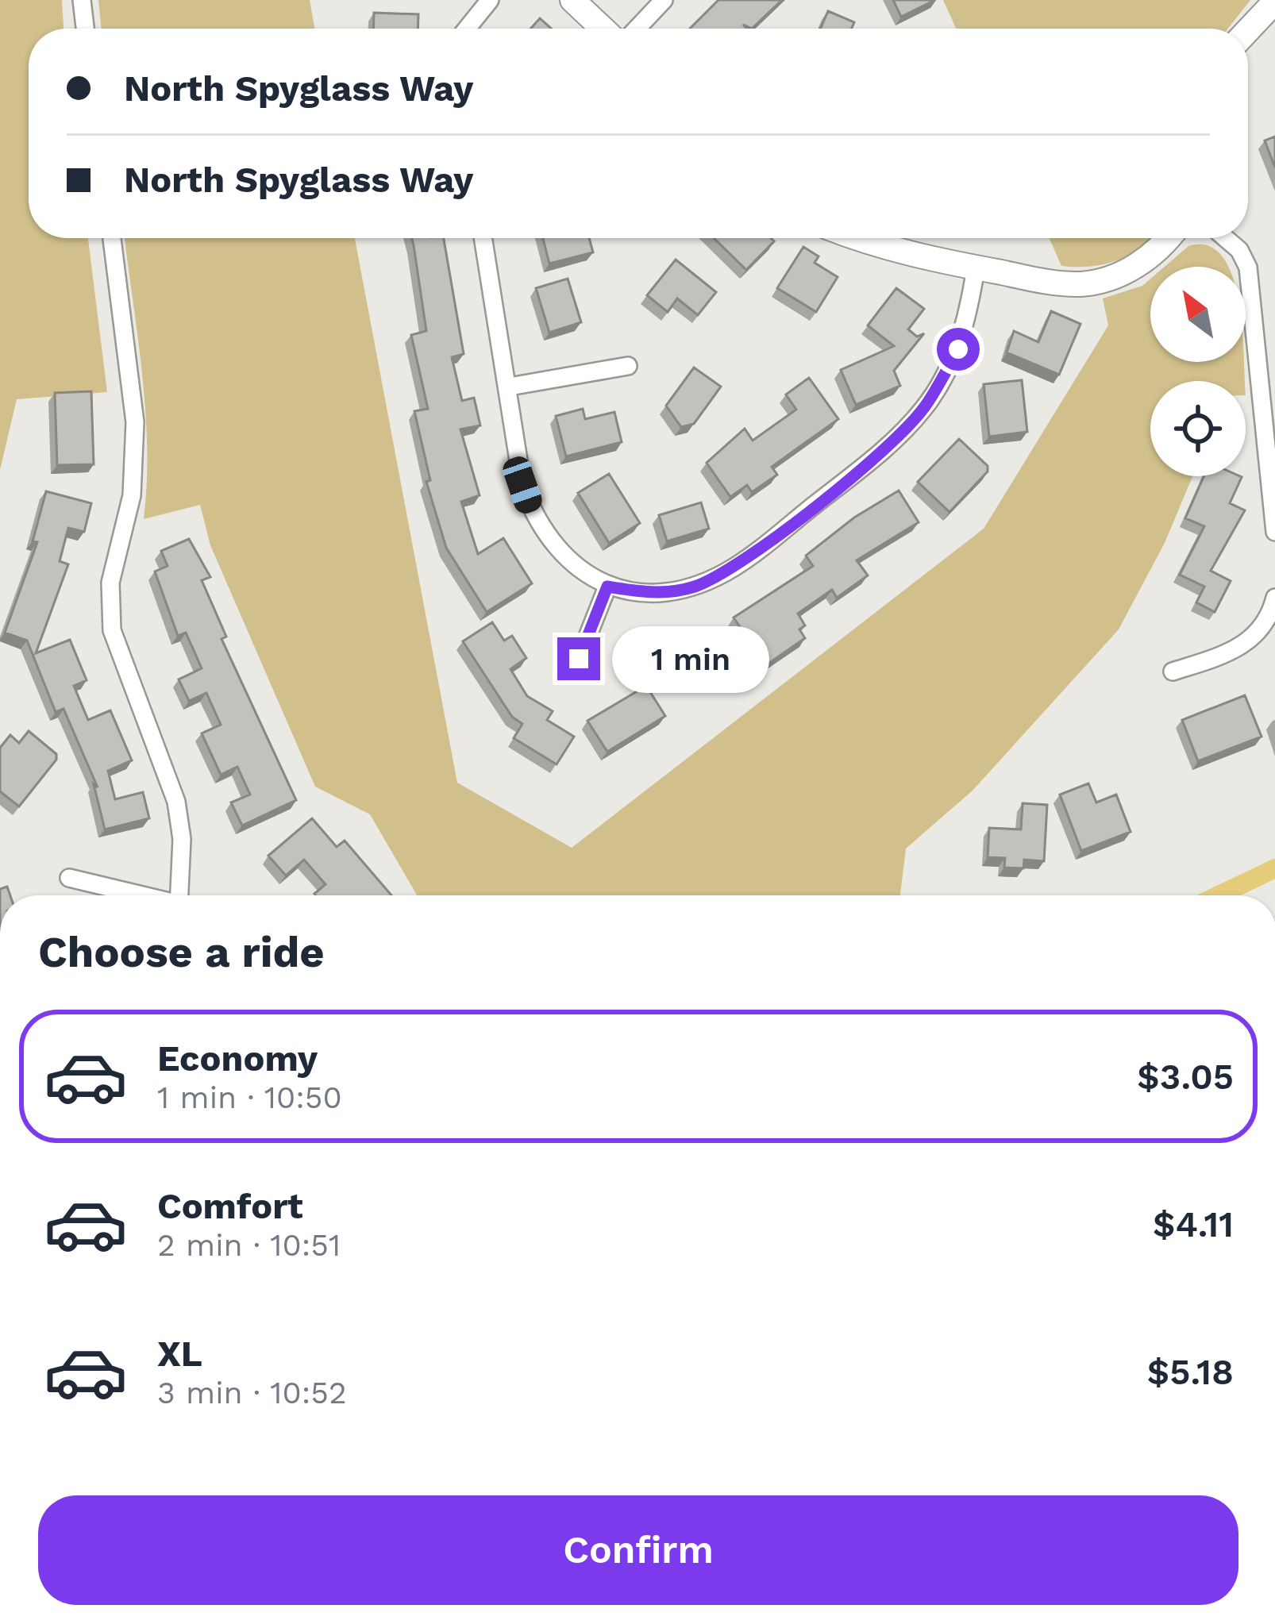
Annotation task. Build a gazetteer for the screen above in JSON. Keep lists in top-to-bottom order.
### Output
{
  "north": "top left",
  "page": {
    "banner": ["North Spyglass Way", "North Spyglass Way"],
    "bubble": "1 min",
    "heading": "Choose a ride",
    "list": [
      {
        "name": "Economy",
        "note": "1 min · 10:50",
        "value": "$3.05"
      },
      {
        "name": "Comfort",
        "note": "2 min · 10:51",
        "value": "$4.11"
      },
      {
        "name": "XL",
        "note": "3 min · 10:52",
        "value": "$5.18"
      }
    ],
    "buttons": "Confirm"
  }
}
